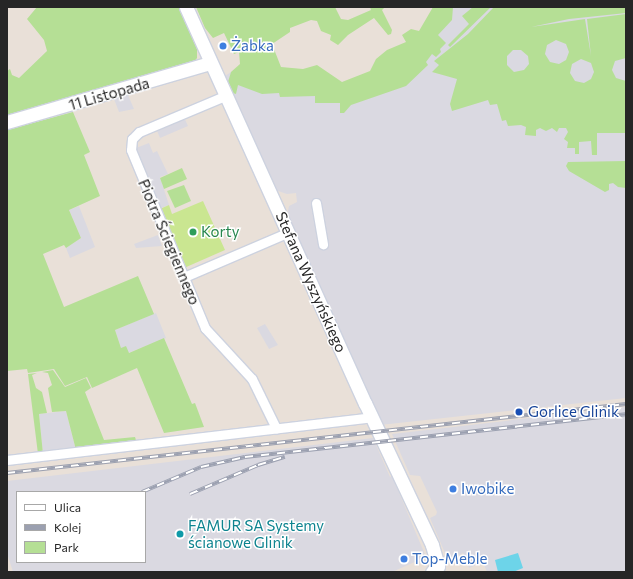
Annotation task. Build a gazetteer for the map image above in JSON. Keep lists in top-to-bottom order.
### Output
{
  "streets": {
    "street": ["11 Listopada", "Piotra Ściegiennego", "Stefana Wyszyńskiego"]
  },
  "crossings": [
    ["11 Listopada", "Stefana Wyszyńskiego"],
    ["Piotra Ściegiennego", "Stefana Wyszyńskiego"]
  ],
  "places": [
    "Żabka",
    "Korty",
    "Gorlice Glinik",
    "Iwobike",
    "FAMUR SA Systemy ścianowe Glinik",
    "Top-Meble"
  ],
  "legend": ["Ulica", "Kolej", "Park"]
}
